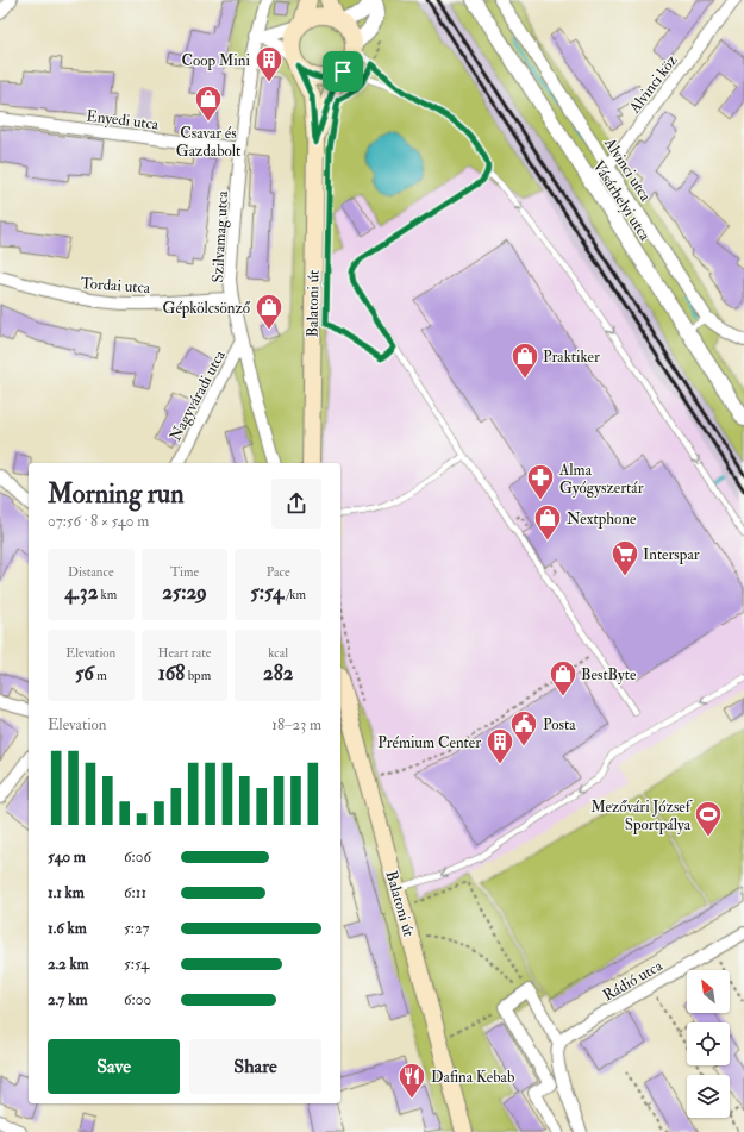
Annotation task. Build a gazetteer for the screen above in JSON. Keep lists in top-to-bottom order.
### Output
{
  "streets": {
    "main road": ["Balatoni út"],
    "street": [
      "Alvinci köz",
      "Enyedi utca",
      "Alvinci utca",
      "Vásárhelyi utca",
      "Szilvamag utca",
      "Tordai utca",
      "Nagyváradi utca",
      "Rádió utca"
    ]
  },
  "crossings": [
    ["Alvinci köz", "Alvinci utca"],
    ["Alvinci köz", "Vásárhelyi utca"],
    ["Enyedi utca", "Szilvamag utca"],
    ["Szilvamag utca", "Tordai utca"],
    ["Szilvamag utca", "Nagyváradi utca"]
  ],
  "places": {
    "building": ["Coop Mini", "Prémium Center"],
    "shop": [
      "Csavar és Gazdabolt",
      "Gépkölcsönző",
      "Praktiker",
      "Nextphone",
      "BestByte"
    ],
    "pharmacy": ["Alma Gyógyszertár"],
    "supermarket": ["Interspar"],
    "public building": ["Posta"],
    "sports": ["Mezővári József Sportpálya"],
    "restaurant": ["Dafina Kebab"]
  },
  "north": "top left",
  "page": {
    "heading": ["Morning run", "07:56 · 8 × 540 m"],
    "stats": [
      ["Distance", "4.32 km"],
      ["Time", "25:29"],
      ["Pace", "5:54 /km"],
      ["Elevation", "56 m"],
      ["Heart rate", "168 bpm"],
      ["kcal", "282"]
    ],
    "chart": ["Elevation", "18–23 m"],
    "list": [
      {
        "name": "540 m",
        "note": "6:06"
      },
      {
        "name": "1.1 km",
        "note": "6:11"
      },
      {
        "name": "1.6 km",
        "note": "5:27"
      },
      {
        "name": "2.2 km",
        "note": "5:54"
      },
      {
        "name": "2.7 km",
        "note": "6:00"
      }
    ],
    "buttons": ["Save", "Share"]
  }
}
